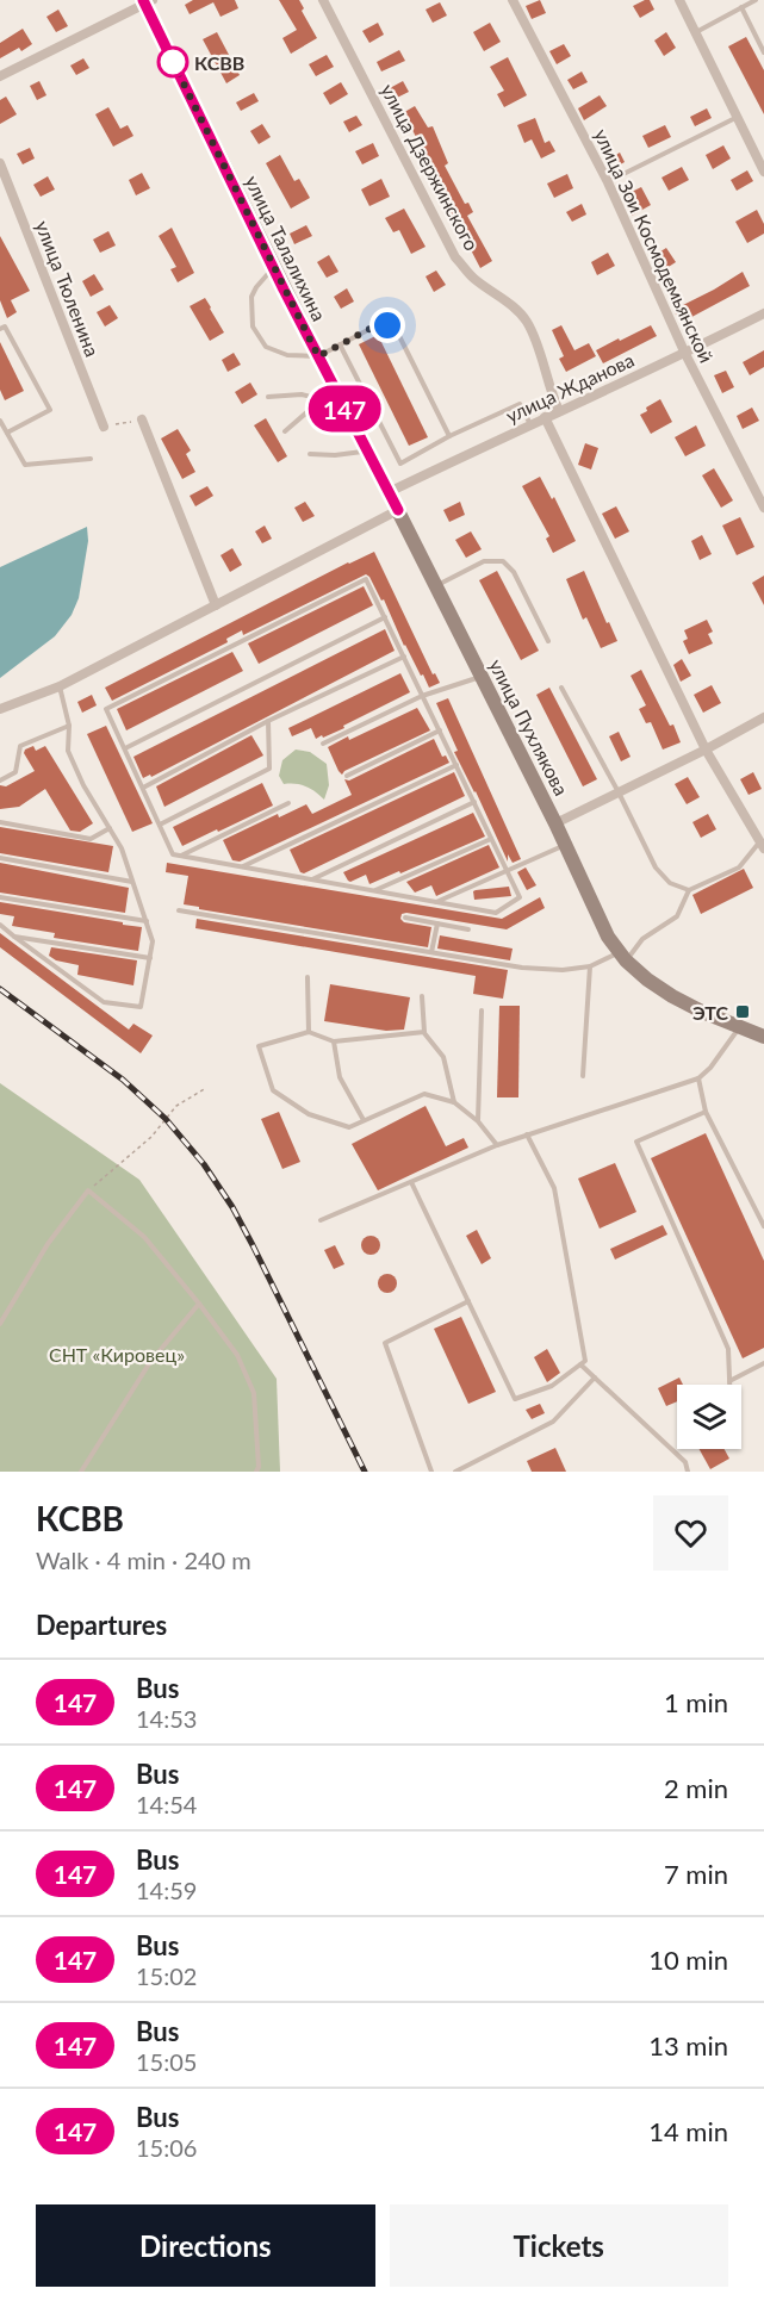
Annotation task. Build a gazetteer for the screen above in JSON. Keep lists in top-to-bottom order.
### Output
{
  "streets": {
    "street": [
      "улица Дзержинского",
      "улица Зои Космодемьянской",
      "улица Талалихина",
      "улица Тюленина",
      "улица Жданова",
      "улица Пухлякова"
    ]
  },
  "crossings": [
    ["улица Дзержинского", "улица Жданова"],
    ["улица Зои Космодемьянской", "улица Жданова"],
    ["улица Талалихина", "улица Жданова"],
    ["улица Талалихина", "улица Пухлякова"]
  ],
  "parks": ["СНТ «Кировец»"],
  "places": {
    "other": ["КСВВ"],
    "transit": ["ЭТС"]
  },
  "lines": ["bus line 147"],
  "page": {
    "on_map": "147",
    "heading": [
      ["КСВВ", "Walk · 4 min · 240 m"],
      "Departures"
    ],
    "list": [
      {
        "mark": "147",
        "name": "Bus",
        "note": "14:53",
        "value": "1 min"
      },
      {
        "mark": "147",
        "name": "Bus",
        "note": "14:54",
        "value": "2 min"
      },
      {
        "mark": "147",
        "name": "Bus",
        "note": "14:59",
        "value": "7 min"
      },
      {
        "mark": "147",
        "name": "Bus",
        "note": "15:02",
        "value": "10 min"
      },
      {
        "mark": "147",
        "name": "Bus",
        "note": "15:05",
        "value": "13 min"
      },
      {
        "mark": "147",
        "name": "Bus",
        "note": "15:06",
        "value": "14 min"
      }
    ],
    "buttons": ["Directions", "Tickets"]
  }
}
